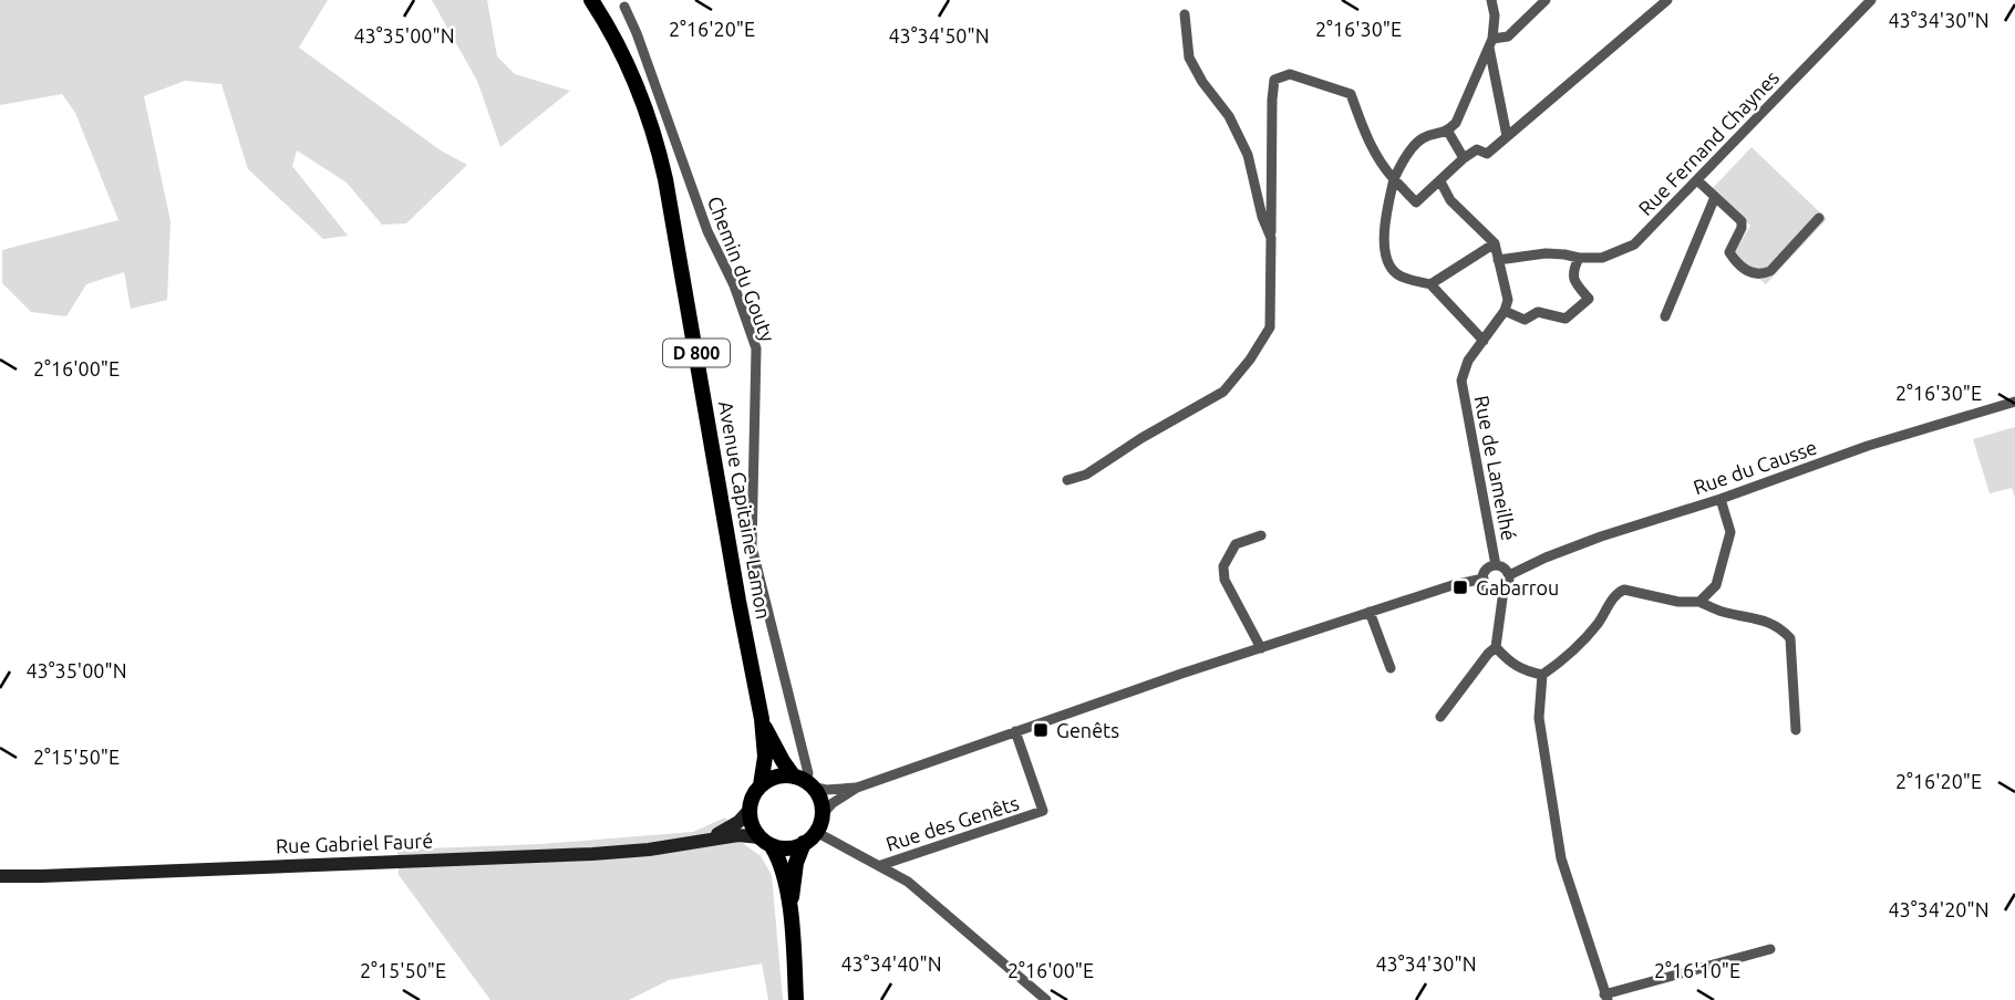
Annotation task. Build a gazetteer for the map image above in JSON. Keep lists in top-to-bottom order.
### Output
{
  "streets": {
    "main road": ["D 800", "Avenue Capitaine Lamon"],
    "street": [
      "Rue Fernand Chaynes",
      "Chemin du Gouty",
      "Rue du Causse",
      "Rue de Lameilhé",
      "Rue des Genêts",
      "Rue Gabriel Fauré"
    ]
  },
  "crossings": [
    ["Chemin du Gouty", "Avenue Capitaine Lamon"],
    ["Chemin du Gouty", "Rue Gabriel Fauré"],
    ["Rue du Causse", "Rue de Lameilhé"],
    ["Avenue Capitaine Lamon", "Rue Gabriel Fauré"]
  ],
  "places": {
    "transit": ["Gabarrou", "Genêts"]
  },
  "coordinates": [
    "43°34'30\"N",
    "2°16'20\"E",
    "2°16'30\"E",
    "43°35'00\"N",
    "43°34'50\"N",
    "2°16'00\"E",
    "2°15'50\"E",
    "43°34'20\"N",
    "43°34'40\"N",
    "2°16'10\"E"
  ]
}
